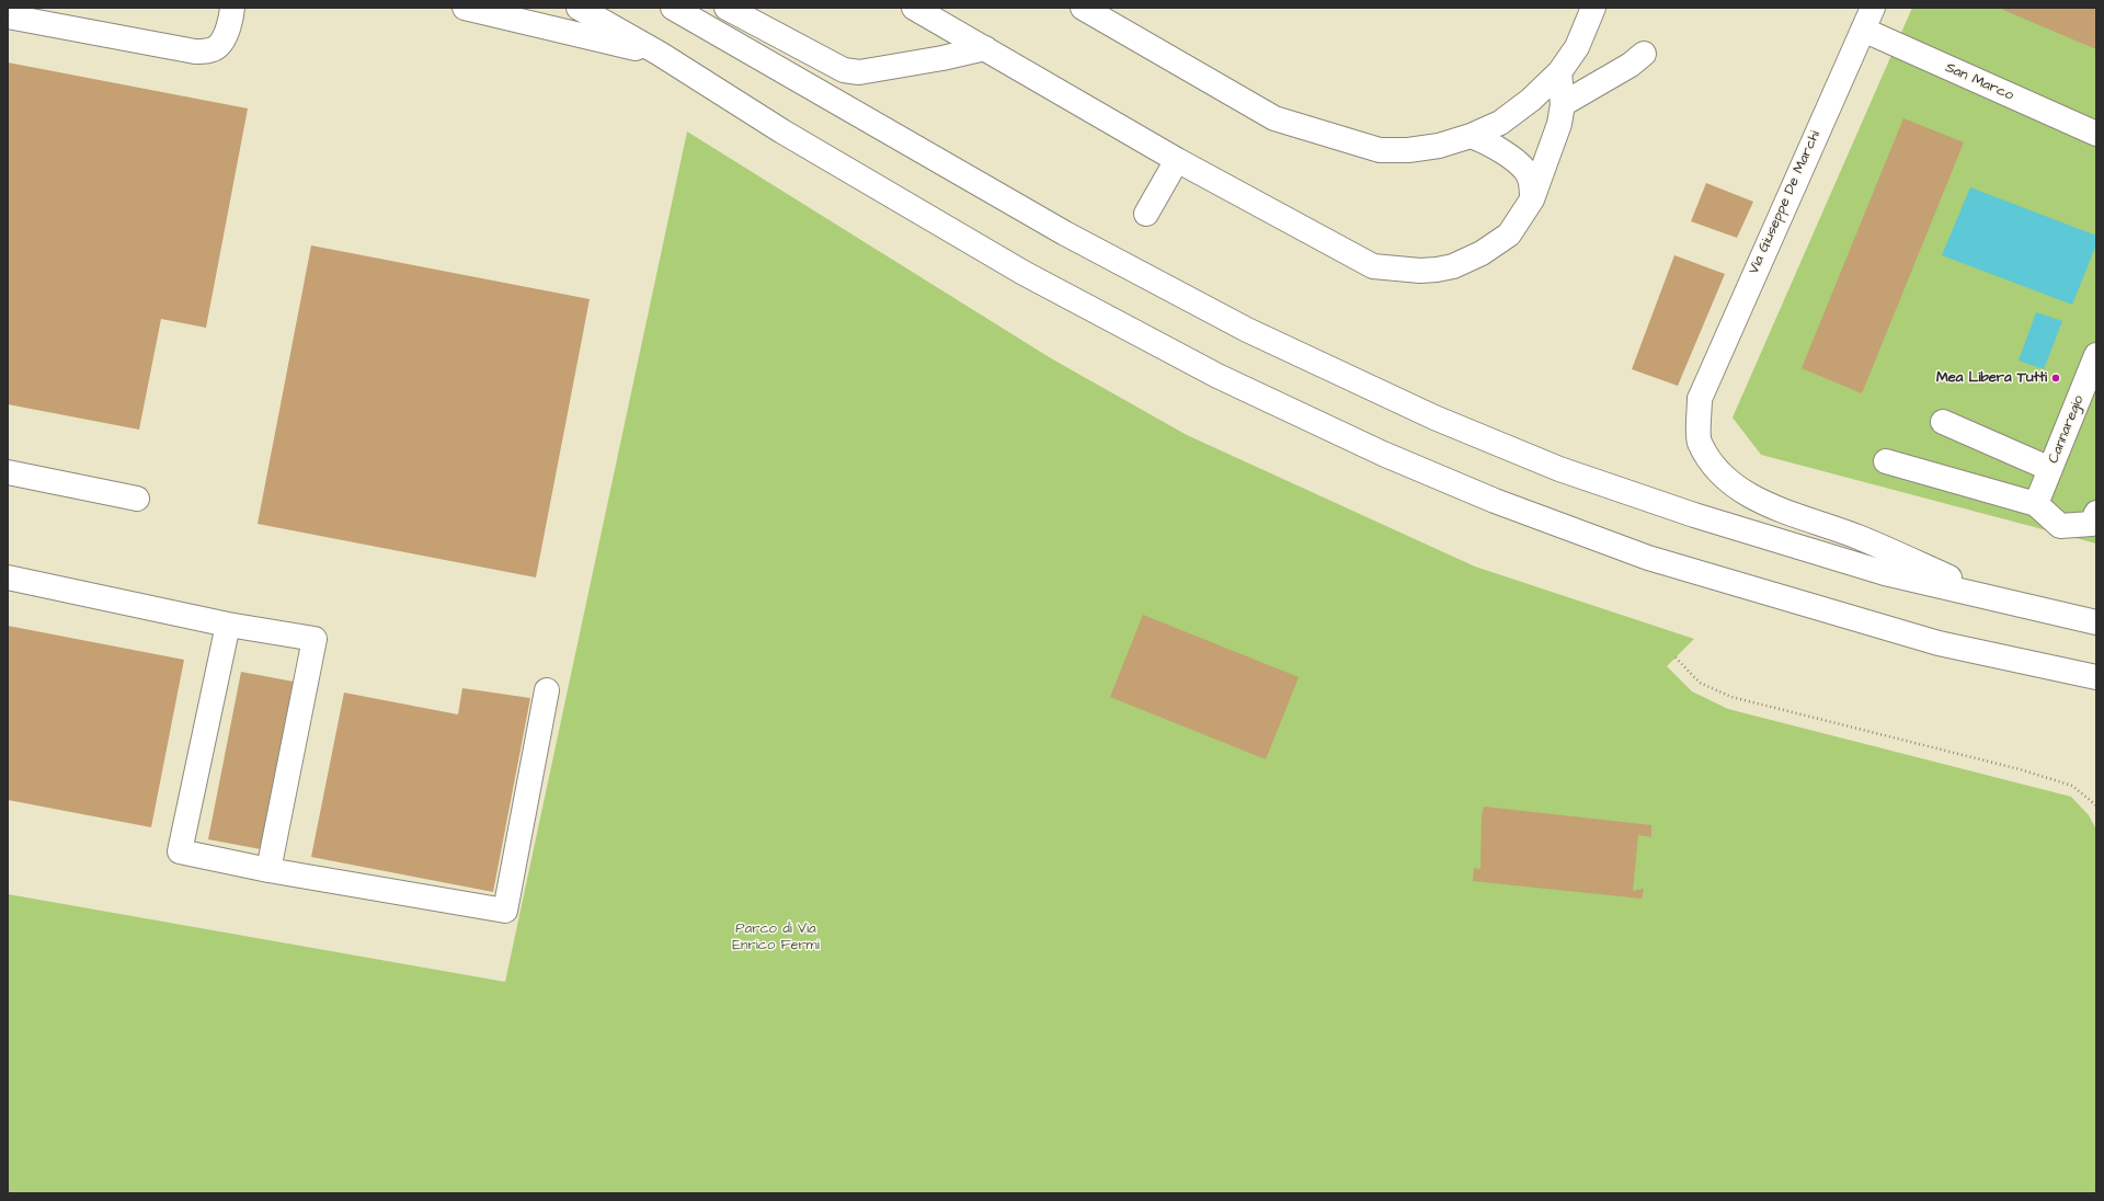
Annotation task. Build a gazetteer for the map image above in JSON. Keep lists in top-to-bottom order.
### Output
{
  "streets": {
    "main road": ["San Marco", "Via Giuseppe De Marchi", "Cannaregio"]
  },
  "crossings": [
    ["San Marco", "Via Giuseppe De Marchi"]
  ],
  "parks": ["Parco di Via Enrico Fermi"],
  "places": ["Mea Libera Tutti"]
}
